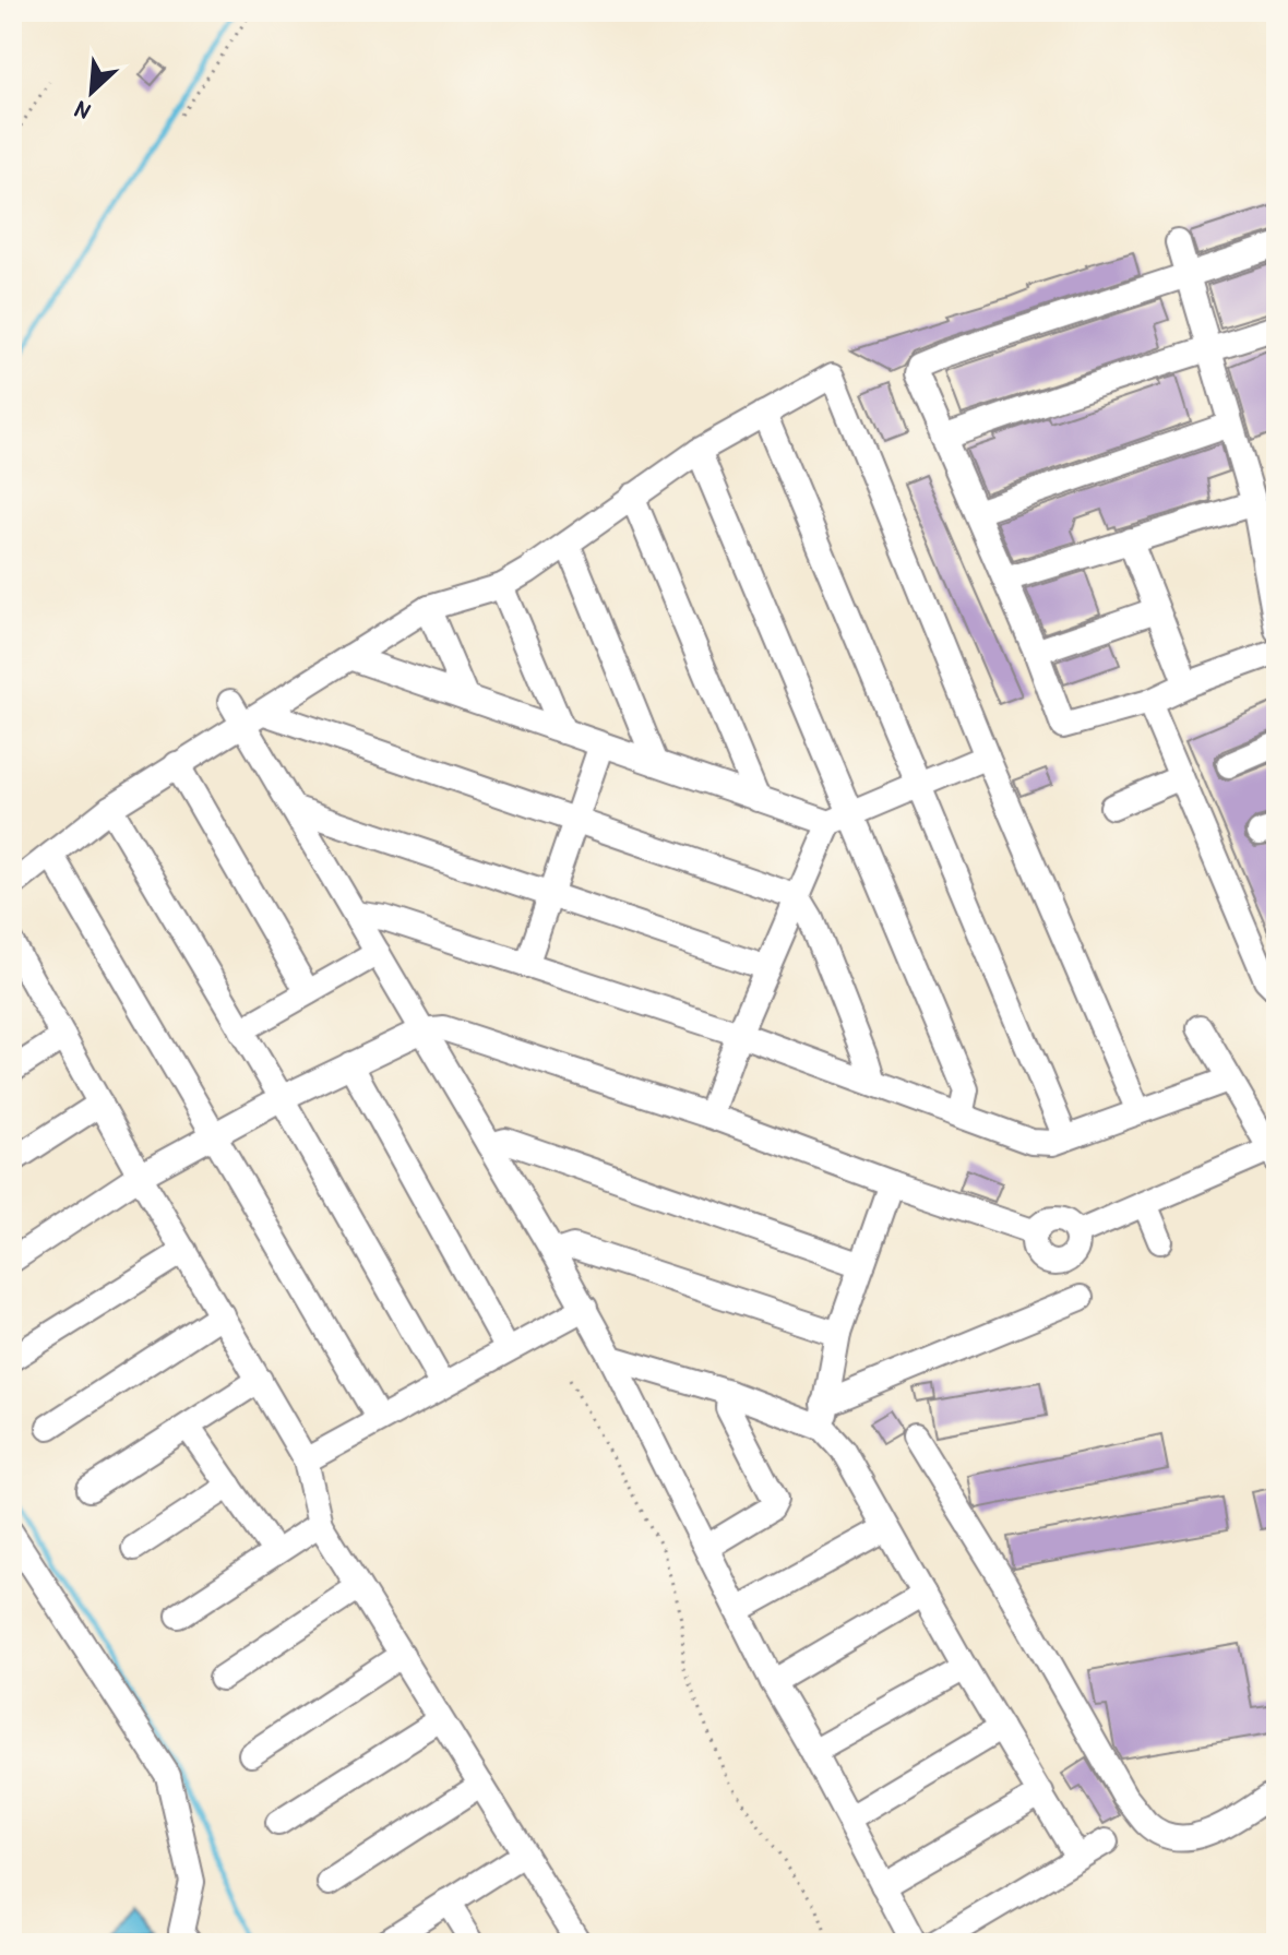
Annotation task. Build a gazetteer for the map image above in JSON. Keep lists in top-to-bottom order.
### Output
{
  "north": "bottom left"
}
